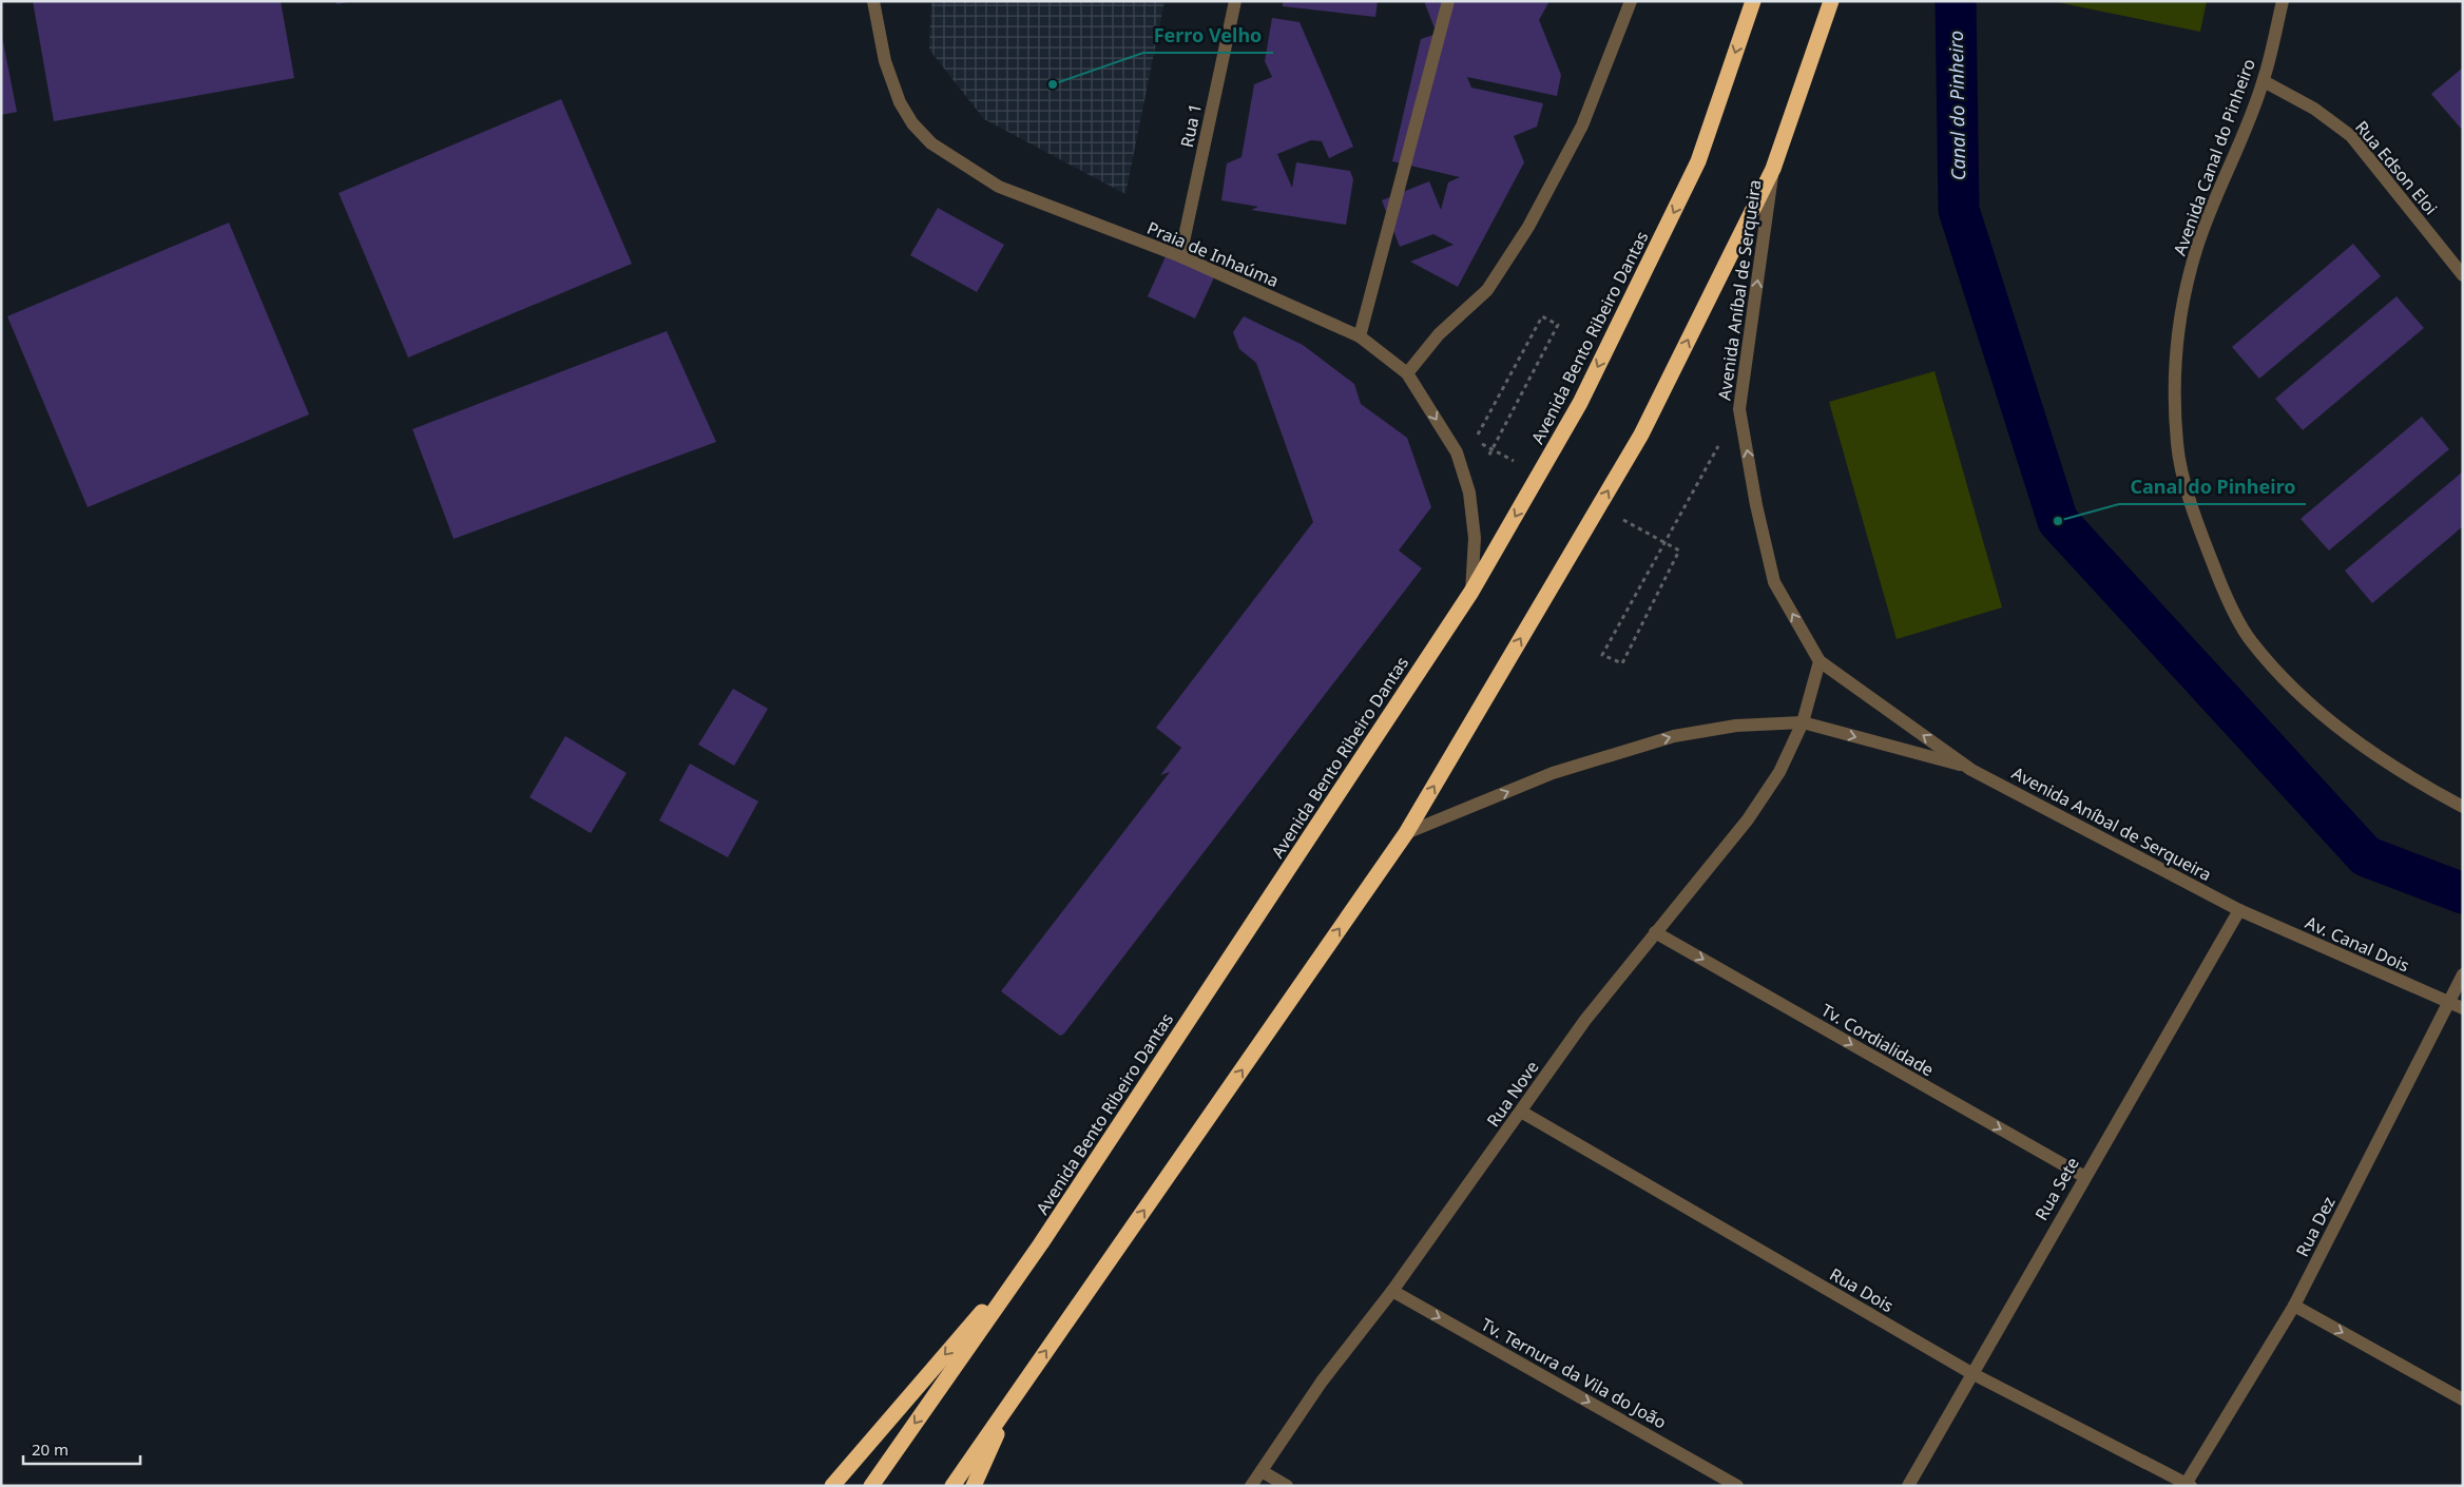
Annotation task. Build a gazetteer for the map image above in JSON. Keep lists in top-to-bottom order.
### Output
{
  "streets": {
    "highway": ["Avenida Bento Ribeiro Dantas"],
    "street": [
      "Rua 1",
      "Avenida Canal do Pinheiro",
      "Rua Edson Eloi",
      "Praia de Inhaúma",
      "Avenida Aníbal de Serqueira",
      "Av. Canal Dois",
      "Tv. Cordialidade",
      "Rua Nove",
      "Rua Sete",
      "Rua Dez",
      "Rua Dois",
      "Tv. Ternura da Vila do João"
    ]
  },
  "crossings": [
    ["Rua 1", "Praia de Inhaúma"],
    ["Avenida Canal do Pinheiro", "Rua Edson Eloi"],
    ["Praia de Inhaúma", "Avenida Bento Ribeiro Dantas"],
    ["Avenida Aníbal de Serqueira", "Av. Canal Dois"],
    ["Avenida Aníbal de Serqueira", "Rua Nove"],
    ["Avenida Aníbal de Serqueira", "Rua Sete"],
    ["Av. Canal Dois", "Rua Sete"],
    ["Av. Canal Dois", "Rua Dez"],
    ["Tv. Cordialidade", "Rua Nove"],
    ["Tv. Cordialidade", "Rua Sete"],
    ["Rua Nove", "Rua Dois"],
    ["Rua Nove", "Tv. Ternura da Vila do João"],
    ["Rua Sete", "Rua Dois"],
    ["Rua Dez", "Rua Dois"]
  ],
  "one_way": ["Tv. Cordialidade", "Tv. Ternura da Vila do João"],
  "water": ["Canal do Pinheiro"],
  "places": ["Ferro Velho", "Canal do Pinheiro"],
  "scale_bar": "20 m"
}
